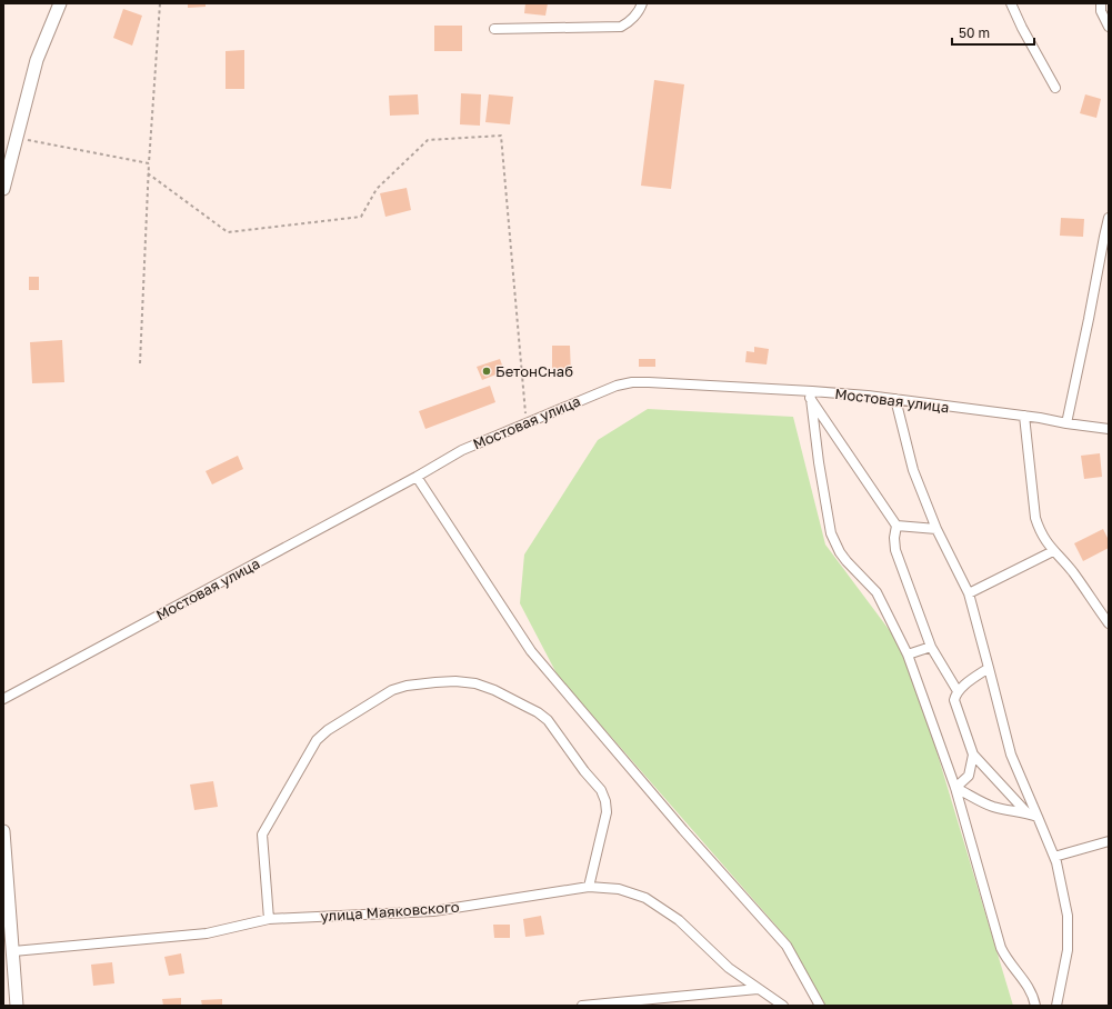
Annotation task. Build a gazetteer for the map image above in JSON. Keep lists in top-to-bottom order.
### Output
{
  "streets": {
    "street": ["Мостовая улица", "улица Маяковского"]
  },
  "places": ["БетонСнаб"],
  "scale_bar": "50 m"
}
